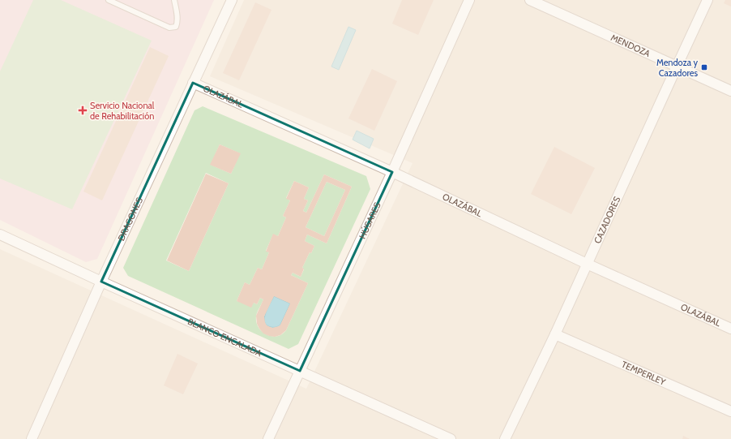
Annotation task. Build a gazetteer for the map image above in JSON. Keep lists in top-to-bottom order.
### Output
{
  "streets": {
    "street": [
      "MENDOZA",
      "OLAZÁBAL",
      "DRAGONES",
      "HÚSARES",
      "CAZADORES",
      "BLANCO ENCALADA",
      "TEMPERLEY"
    ]
  },
  "crossings": [
    ["MENDOZA", "CAZADORES"],
    ["OLAZÁBAL", "DRAGONES"],
    ["OLAZÁBAL", "HÚSARES"],
    ["OLAZÁBAL", "CAZADORES"],
    ["DRAGONES", "BLANCO ENCALADA"],
    ["HÚSARES", "BLANCO ENCALADA"],
    ["CAZADORES", "TEMPERLEY"]
  ],
  "places": {
    "transit": ["Mendoza y Cazadores"],
    "health": ["Servicio Nacional de Rehabilitación"]
  }
}
